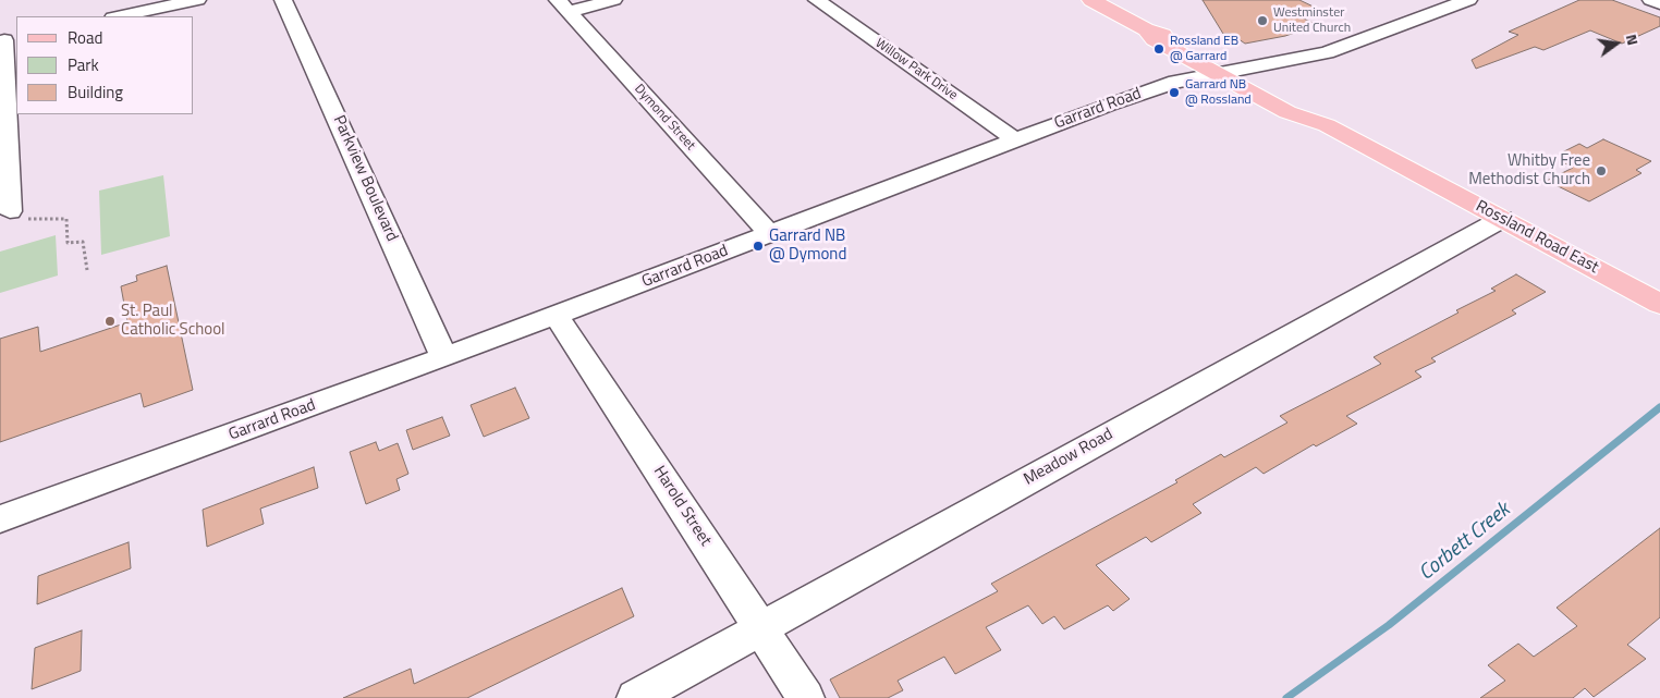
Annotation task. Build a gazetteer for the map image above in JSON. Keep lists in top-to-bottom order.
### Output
{
  "streets": {
    "main road": ["Rossland Road East"],
    "street": [
      "Willow Park Drive",
      "Garrard Road",
      "Dymond Street",
      "Parkview Boulevard",
      "Meadow Road",
      "Harold Street"
    ]
  },
  "crossings": [
    ["Willow Park Drive", "Garrard Road"],
    ["Garrard Road", "Dymond Street"],
    ["Garrard Road", "Parkview Boulevard"],
    ["Garrard Road", "Rossland Road East"],
    ["Garrard Road", "Harold Street"],
    ["Rossland Road East", "Meadow Road"],
    ["Meadow Road", "Harold Street"]
  ],
  "water": ["Corbett Creek"],
  "places": [
    "Westminster United Church",
    "Rossland EB @ Garrard",
    "Garrard NB @ Rossland",
    "Whitby Free Methodist Church",
    "Garrard NB @ Dymond",
    "St. Paul Catholic School"
  ],
  "legend": ["Road", "Park", "Building"],
  "north": "right"
}
